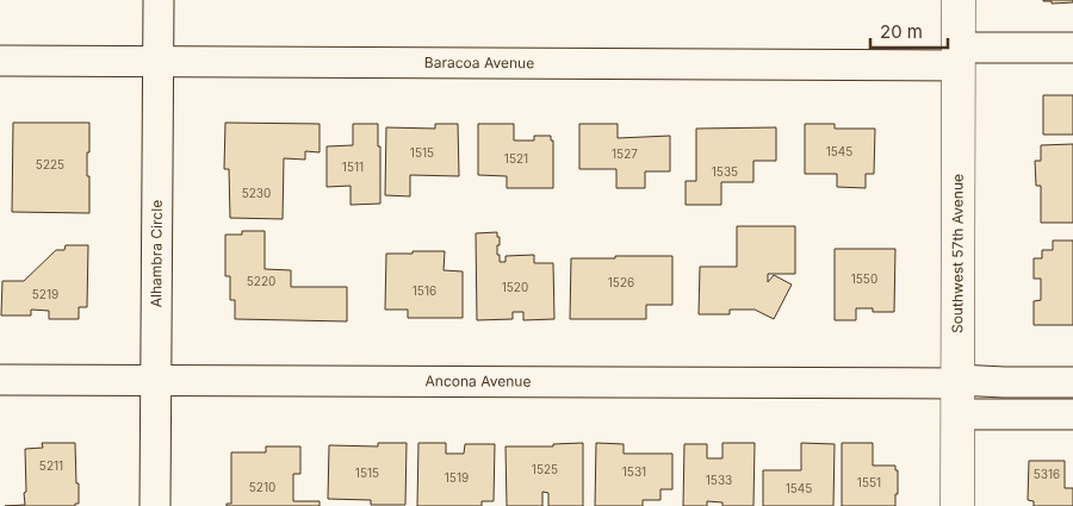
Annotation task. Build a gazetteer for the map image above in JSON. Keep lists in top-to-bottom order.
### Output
{
  "streets": {
    "main road": ["Southwest 57th Avenue"],
    "street": ["Baracoa Avenue", "Alhambra Circle", "Ancona Avenue"]
  },
  "crossings": [
    ["Baracoa Avenue", "Alhambra Circle"],
    ["Baracoa Avenue", "Southwest 57th Avenue"],
    ["Alhambra Circle", "Ancona Avenue"],
    ["Southwest 57th Avenue", "Ancona Avenue"]
  ],
  "house_numbers": [
    "1545",
    "1515",
    "1527",
    "1521",
    "5225",
    "1511",
    "1535",
    "5230",
    "1550",
    "5220",
    "1526",
    "1520",
    "1516",
    "5219",
    "5211",
    "1525",
    "1531",
    "1515",
    "5316",
    "1519",
    "1533",
    "1551",
    "5210",
    "1545"
  ],
  "scale_bar": "20 m"
}
